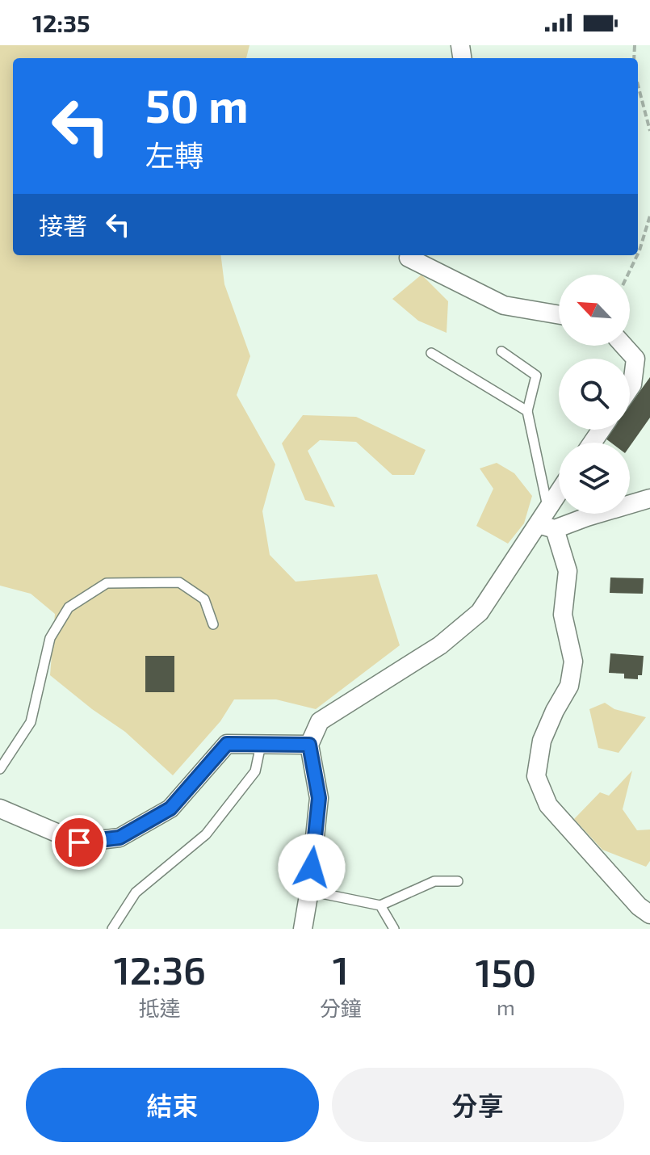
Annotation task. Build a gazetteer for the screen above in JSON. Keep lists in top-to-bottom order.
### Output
{
  "north": "top left",
  "page": {
    "status": "12:35",
    "turn": ["50 m", "左轉"],
    "then": "接著",
    "eta": [
      "12:36",
      "抵達",
      "1",
      "分鐘",
      "150",
      "m"
    ],
    "buttons": ["結束", "分享"]
  }
}
